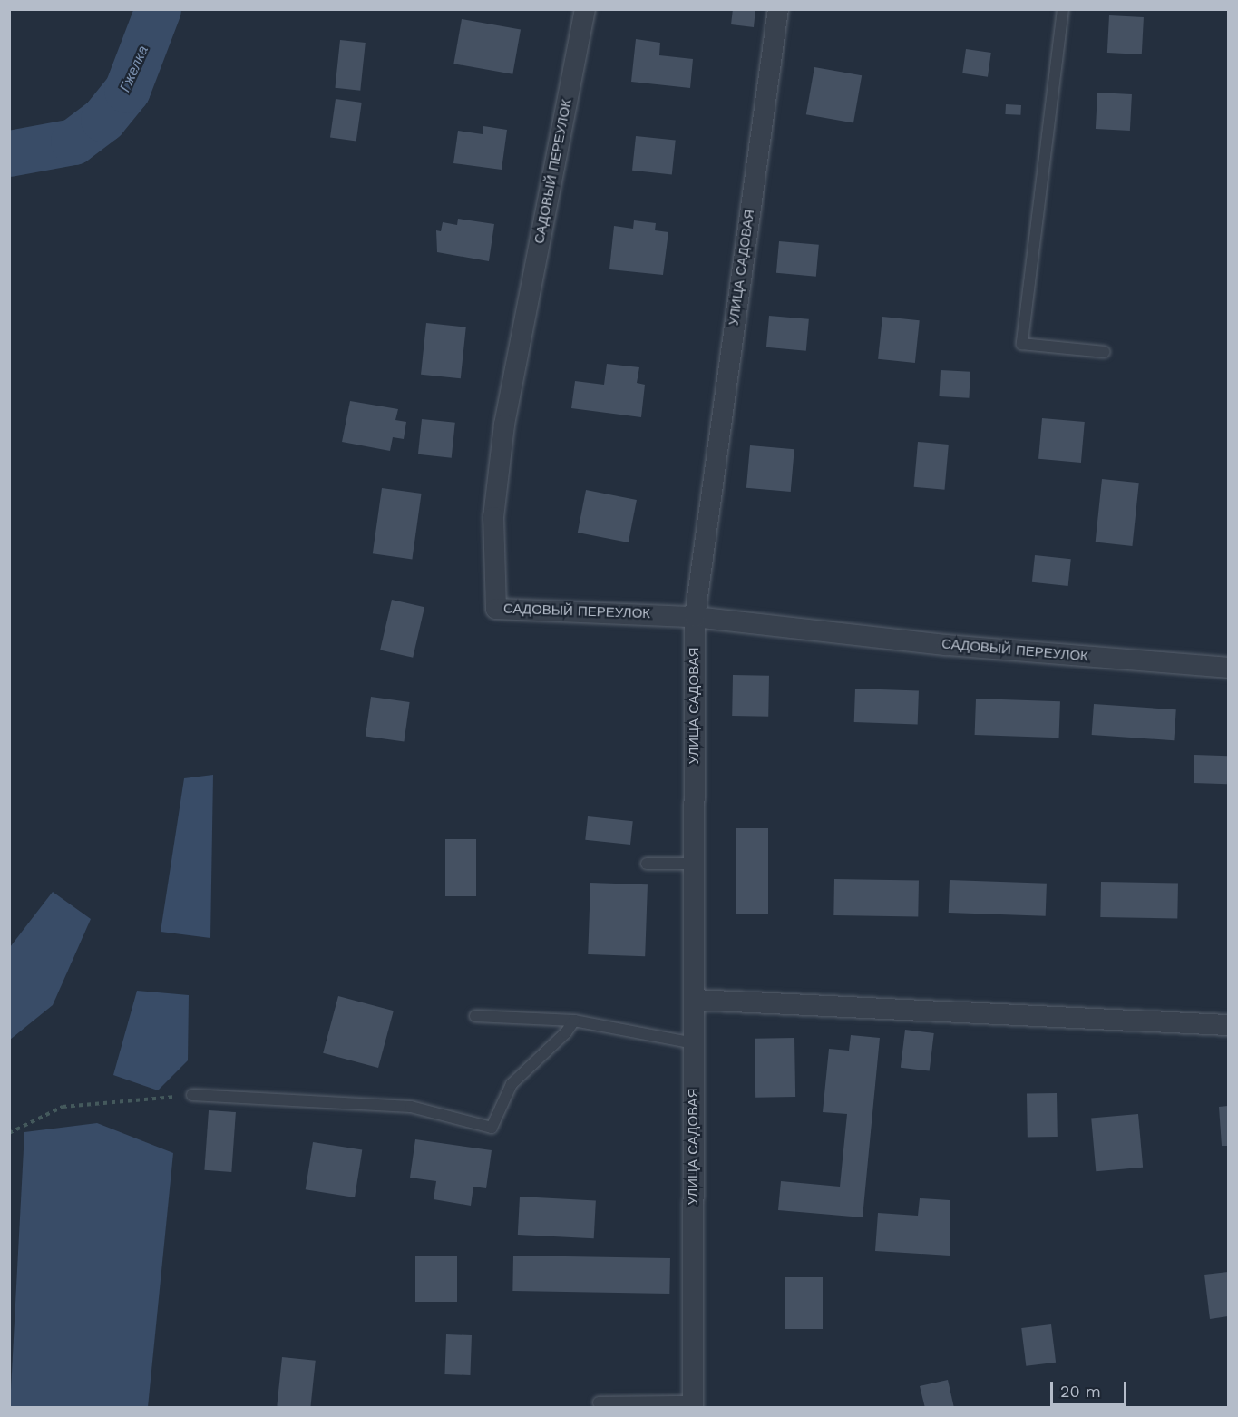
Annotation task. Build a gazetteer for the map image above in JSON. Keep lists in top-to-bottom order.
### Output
{
  "streets": {
    "street": ["САДОВЫЙ ПЕРЕУЛОК", "УЛИЦА САДОВАЯ"]
  },
  "crossings": [
    ["САДОВЫЙ ПЕРЕУЛОК", "УЛИЦА САДОВАЯ"]
  ],
  "water": ["Гжелка"],
  "scale_bar": "20 m"
}
